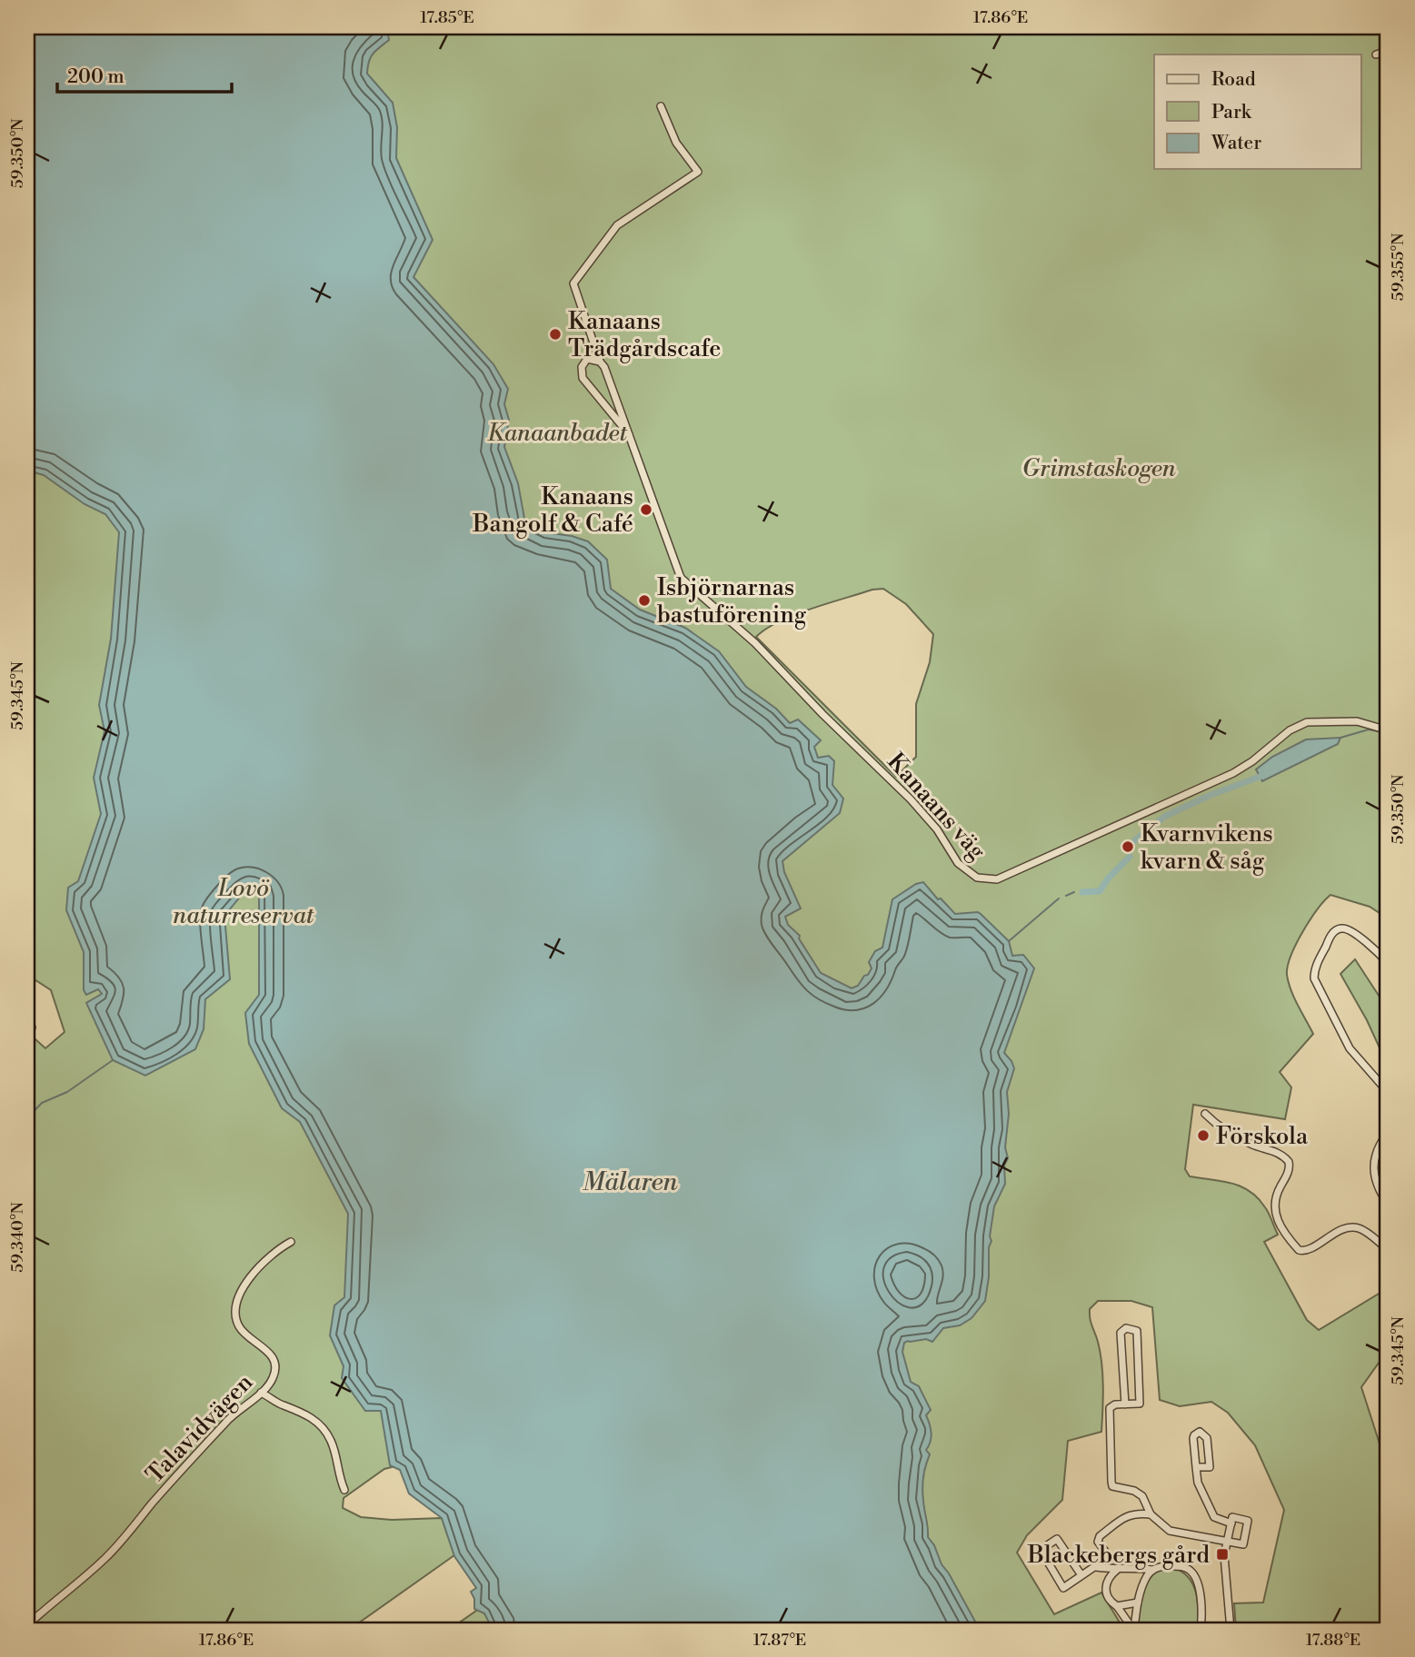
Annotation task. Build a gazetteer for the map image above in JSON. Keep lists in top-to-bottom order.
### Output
{
  "streets": {
    "street": ["Kanaans väg", "Talavidvägen"]
  },
  "water": ["Mälaren"],
  "parks": ["Kanaanbadet", "Grimstaskogen", "Lovö naturreservat"],
  "places": {
    "other": [
      "Kanaans Trädgårdscafe",
      "Kanaans Bangolf & Café",
      "Isbjörnarnas bastuförening",
      "Kvarnvikens kvarn & såg",
      "Förskola"
    ],
    "transit": ["Blackebergs gård"]
  },
  "legend": ["Road", "Park", "Water"],
  "scale_bar": "200 m",
  "coordinates": [
    "17.85°E",
    "17.86°E",
    "59.350°N",
    "59.355°N",
    "59.345°N",
    "59.340°N",
    "17.87°E",
    "17.88°E"
  ]
}
